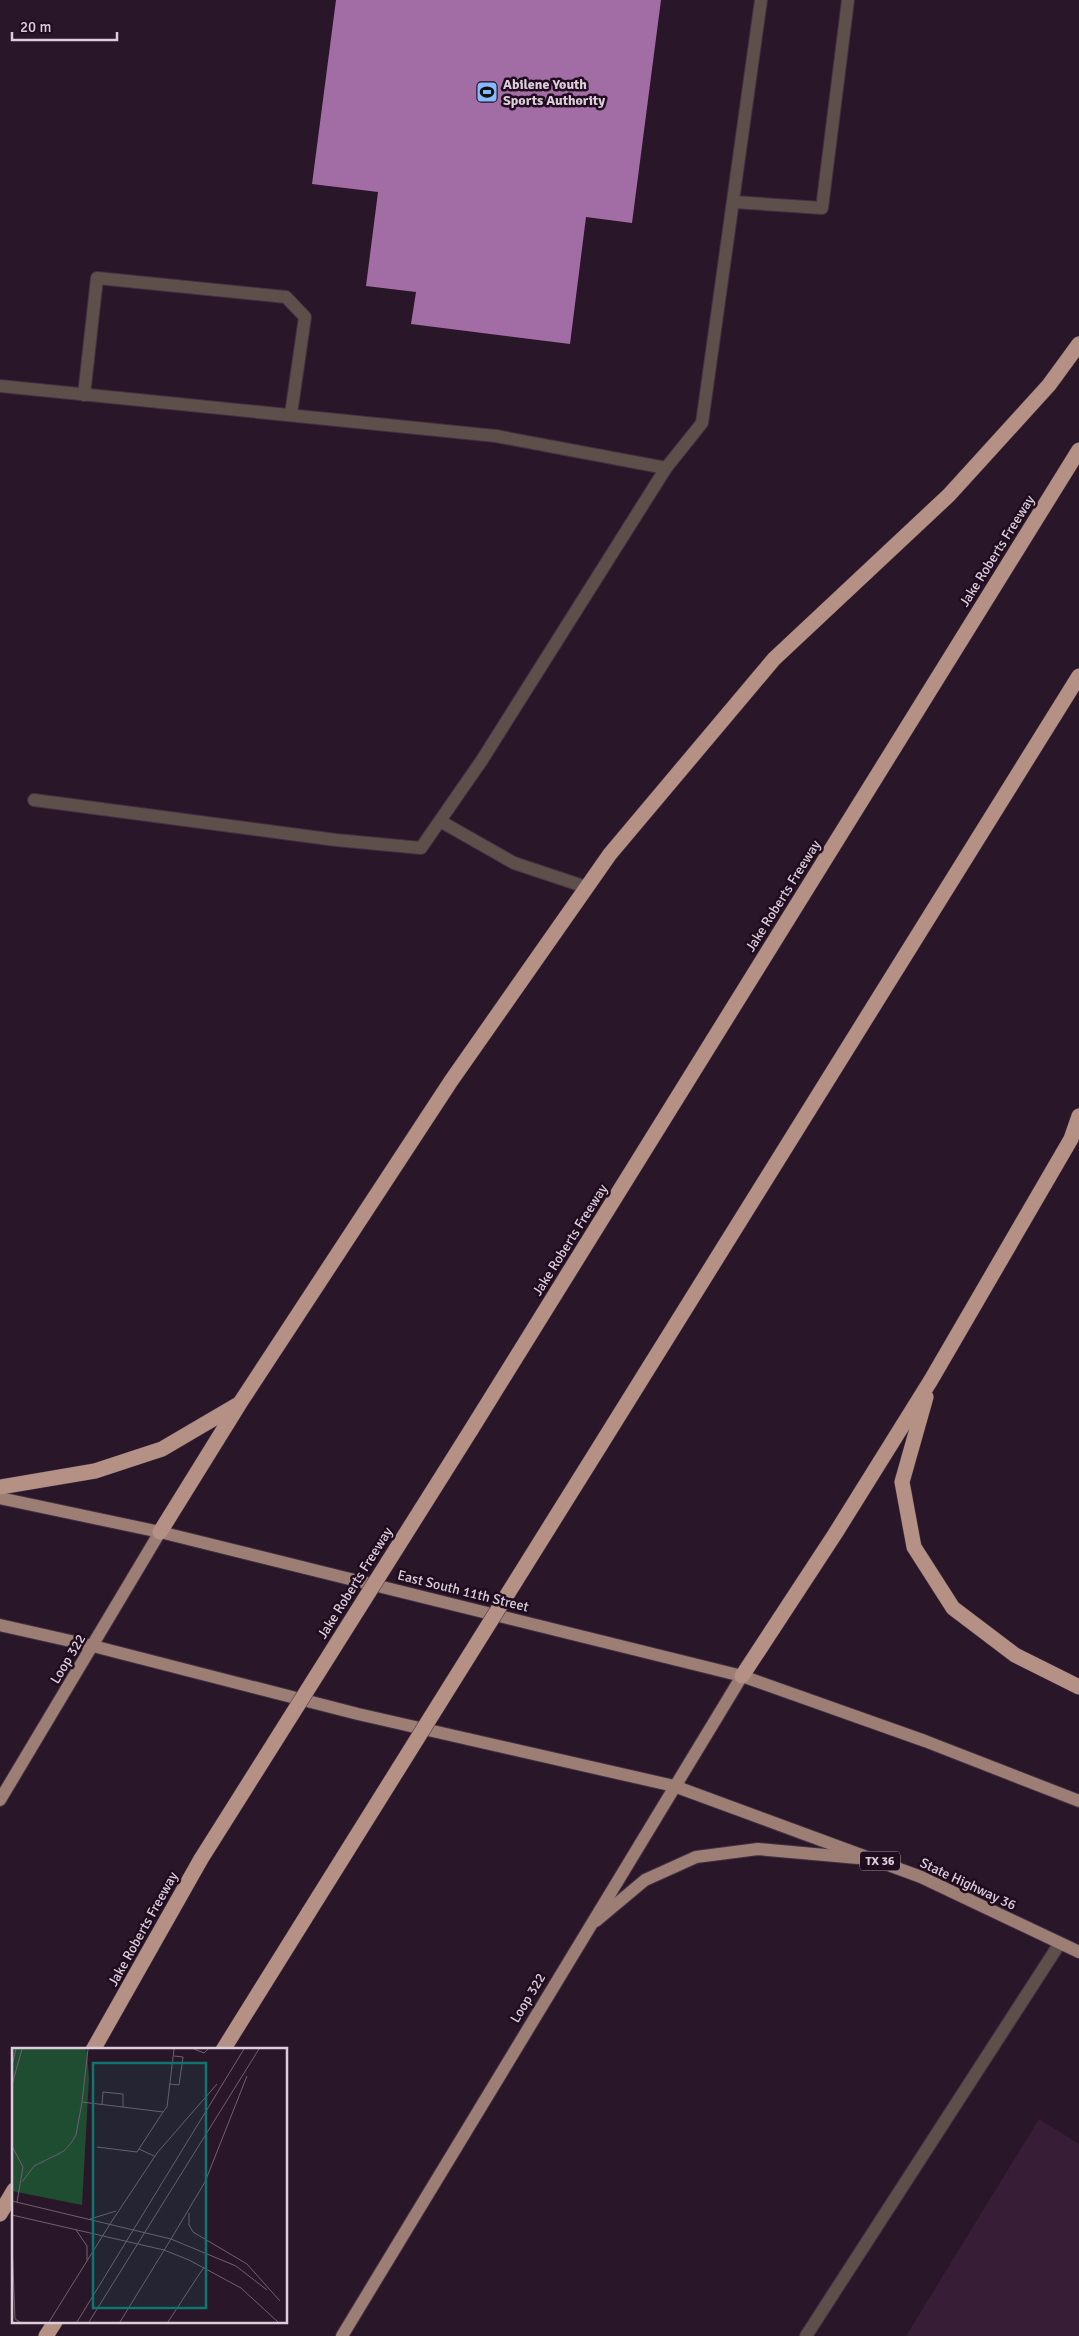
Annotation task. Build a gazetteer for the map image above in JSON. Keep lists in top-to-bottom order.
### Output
{
  "streets": {
    "highway": ["Jake Roberts Freeway"],
    "main road": [
      "East South 11th Street",
      "Loop 322",
      "TX 36",
      "State Highway 36"
    ]
  },
  "crossings": [
    ["East South 11th Street", "Loop 322"],
    ["Loop 322", "TX 36"],
    ["Loop 322", "State Highway 36"],
    ["TX 36", "State Highway 36"]
  ],
  "places": {
    "sports": ["Abilene Youth Sports Authority"]
  },
  "scale_bar": "20 m"
}
